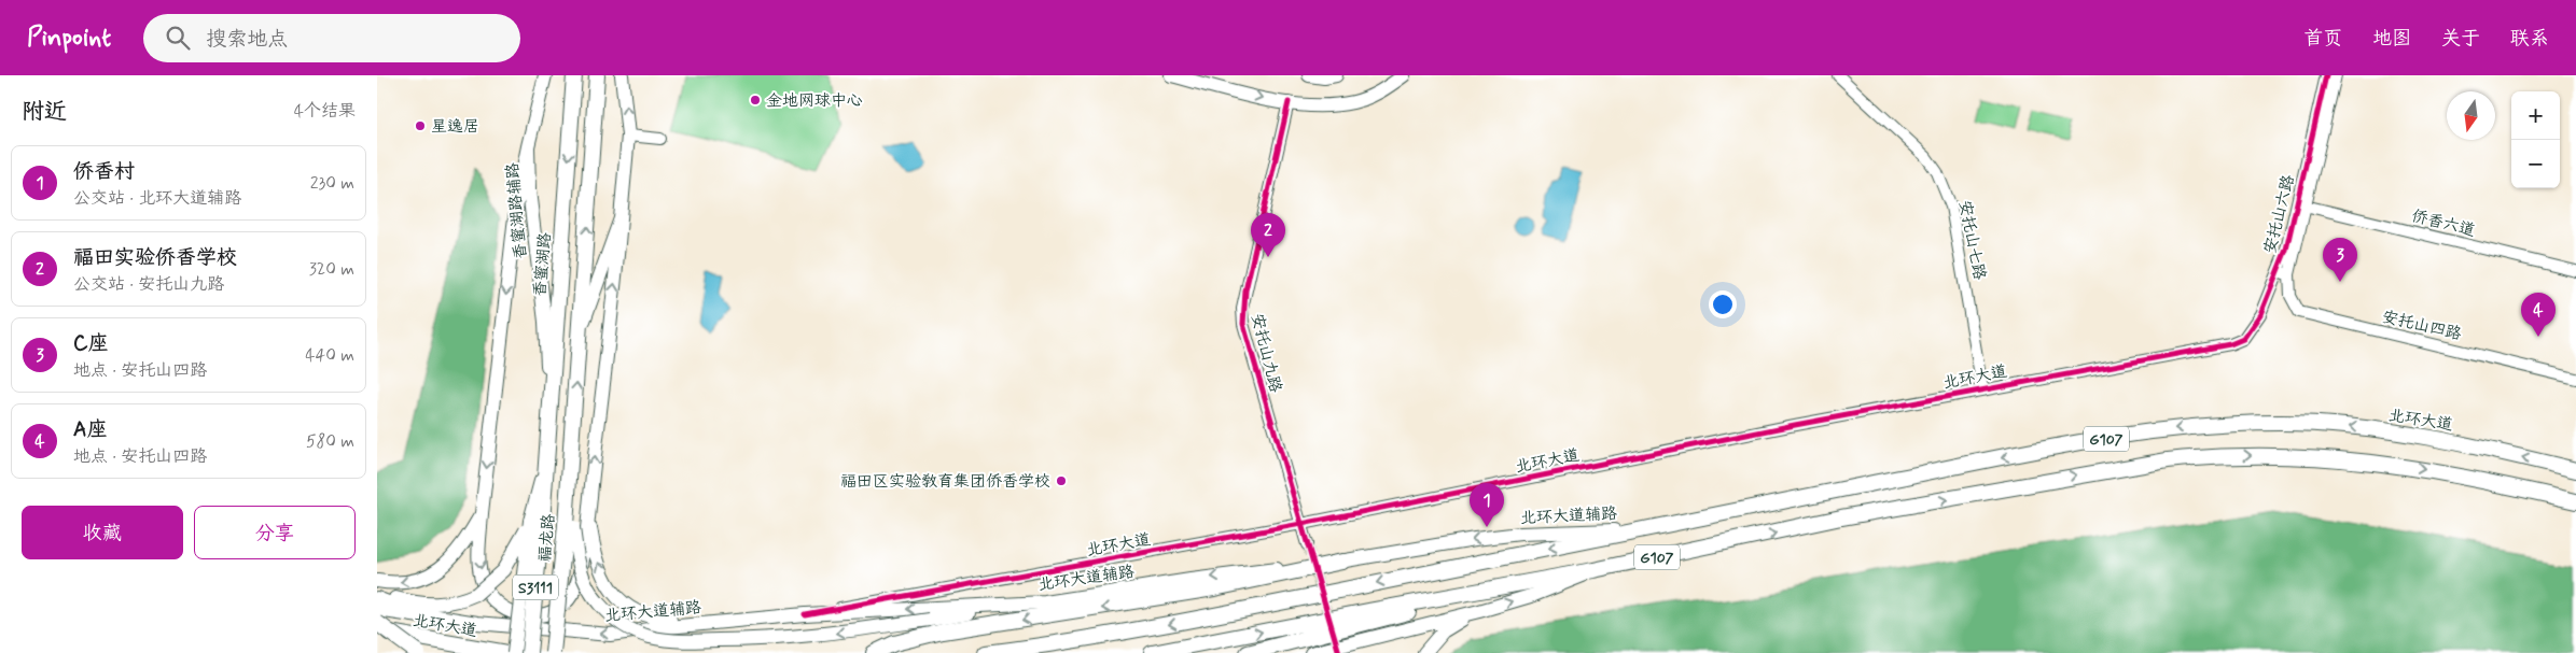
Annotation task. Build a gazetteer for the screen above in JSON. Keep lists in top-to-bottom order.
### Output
{
  "streets": {
    "highway": [
      "香蜜湖路",
      "北环大道",
      "G107",
      "福龙路",
      "S3111"
    ],
    "main road": ["香蜜湖路辅路", "北环大道辅路"],
    "street": [
      "安托山六路",
      "侨香六道",
      "安托山七路",
      "安托山四路",
      "安托山九路"
    ]
  },
  "crossings": [
    ["香蜜湖路辅路", "香蜜湖路"],
    ["安托山六路", "侨香六道"],
    ["安托山六路", "安托山四路"],
    ["安托山六路", "北环大道"],
    ["安托山七路", "北环大道"],
    ["香蜜湖路", "福龙路"],
    ["安托山九路", "北环大道"],
    ["北环大道", "北环大道辅路"]
  ],
  "one_way": ["北环大道辅路"],
  "places": ["金地网球中心", "星逸居", "福田区实验教育集团侨香学校"],
  "north": "bottom",
  "page": {
    "header": "Pinpoint",
    "search": "搜索地点",
    "nav": [
      "首页",
      "地图",
      "关于",
      "联系"
    ],
    "heading": ["附近", "4个结果"],
    "map_buttons": ["+", "−"],
    "list": [
      {
        "mark": "1",
        "name": "侨香村",
        "note": "公交站 · 北环大道辅路",
        "value": "230 m"
      },
      {
        "mark": "2",
        "name": "福田实验侨香学校",
        "note": "公交站 · 安托山九路",
        "value": "320 m"
      },
      {
        "mark": "3",
        "name": "C座",
        "note": "地点 · 安托山四路",
        "value": "440 m"
      },
      {
        "mark": "4",
        "name": "A座",
        "note": "地点 · 安托山四路",
        "value": "580 m"
      }
    ],
    "pins": [
      "2",
      "3",
      "4",
      "1"
    ],
    "buttons": ["收藏", "分享"]
  }
}
